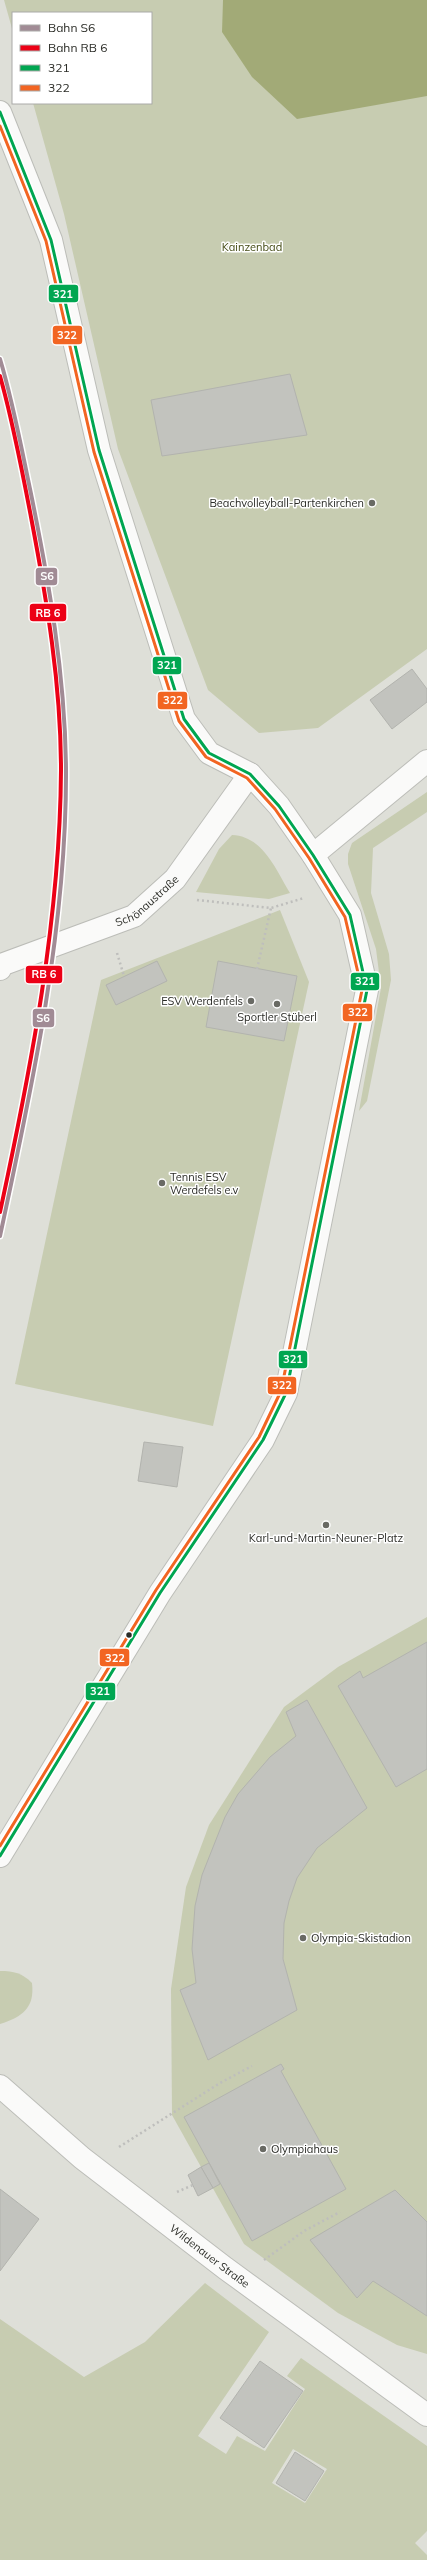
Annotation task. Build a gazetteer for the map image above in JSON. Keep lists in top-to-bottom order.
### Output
{
  "streets": {
    "street": ["Schönaustraße", "Wildenauer Straße"]
  },
  "parks": ["Kainzenbad"],
  "places": [
    "Beachvolleyball-Partenkirchen",
    "ESV Werdenfels",
    "Sportler Stüberl",
    "Tennis ESV Werdefels e.v",
    "Karl-und-Martin-Neuner-Platz",
    "Olympia-Skistadion",
    "Olympiahaus"
  ],
  "lines": ["transit line 321", "transit line 322", "rail line S6"],
  "legend": [
    "Bahn S6",
    "Bahn RB 6",
    "321",
    "322"
  ]
}
